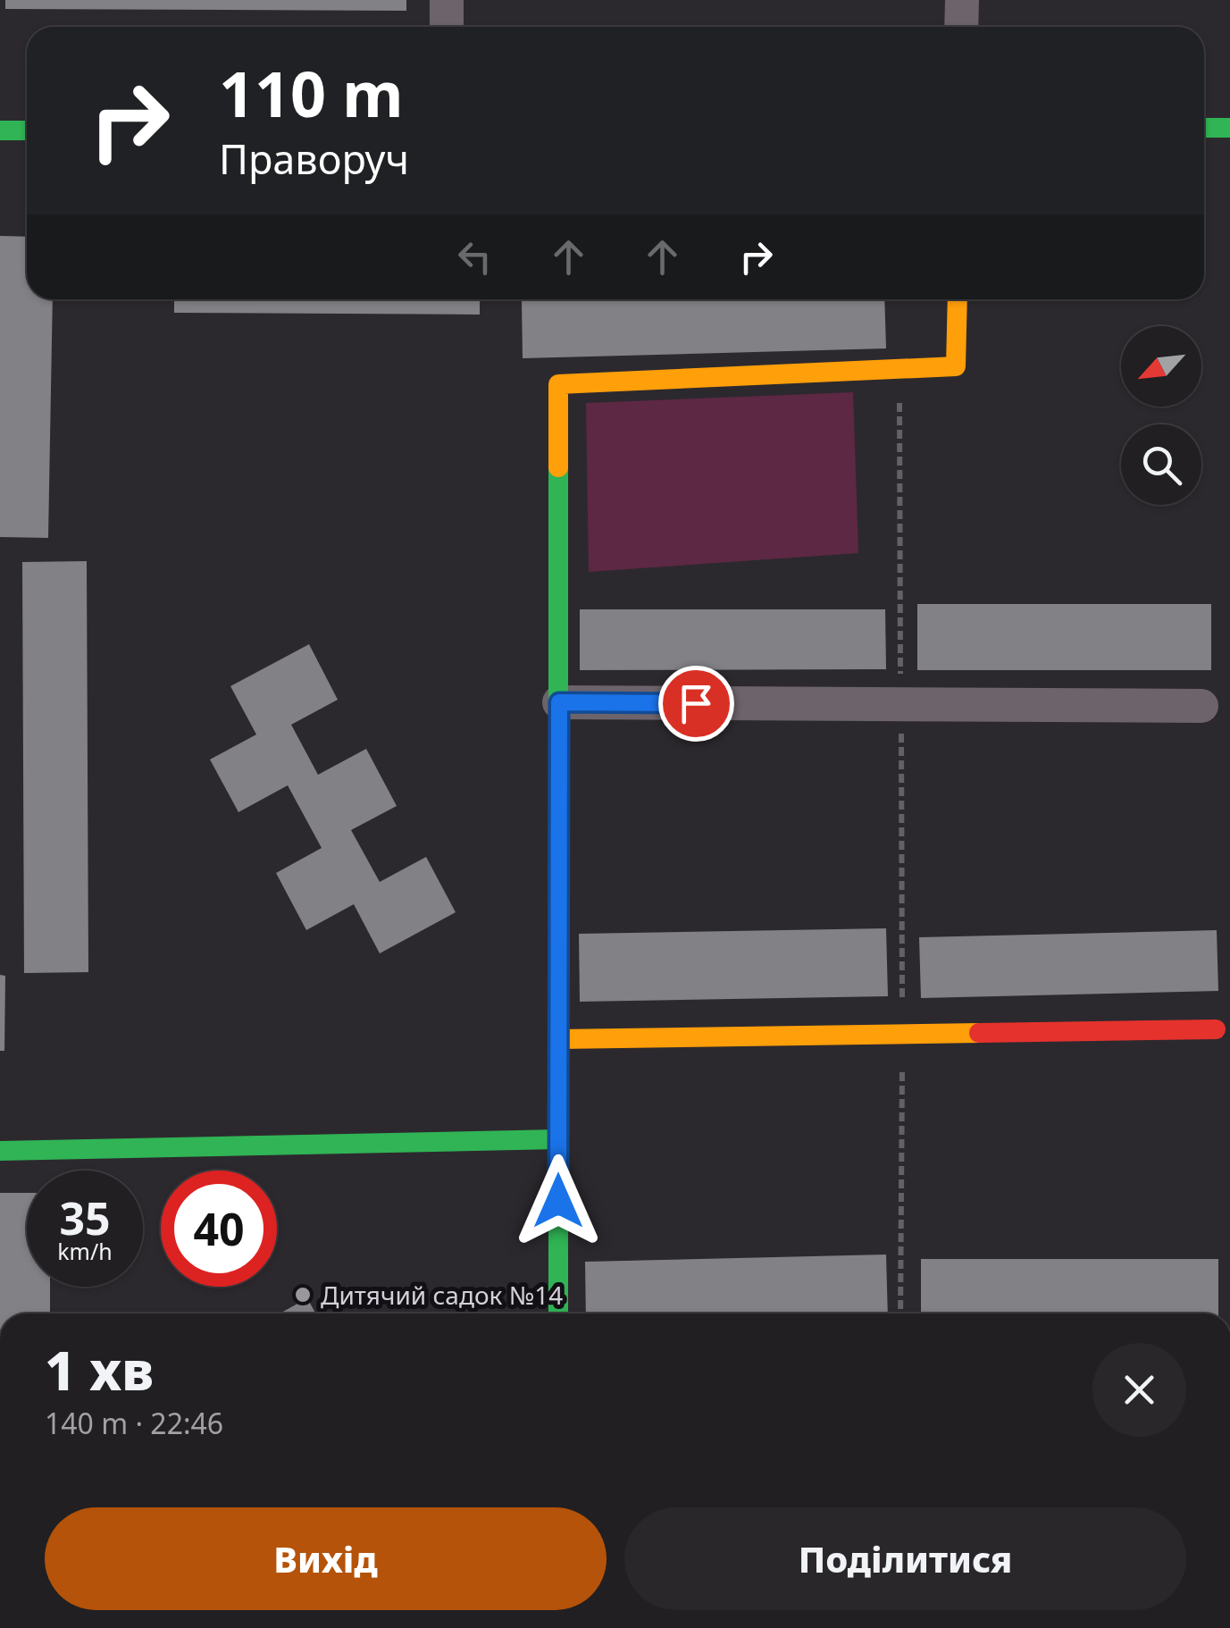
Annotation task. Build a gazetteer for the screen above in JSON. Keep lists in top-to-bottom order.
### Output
{
  "places": ["Дитячий садок №14"],
  "north": "bottom left",
  "page": {
    "turn": ["110 m", "Праворуч"],
    "speed": "35 km/h",
    "limit": "40",
    "heading": ["1 хв", "140 m · 22:46"],
    "buttons": ["Вихід", "Поділитися"]
  }
}
